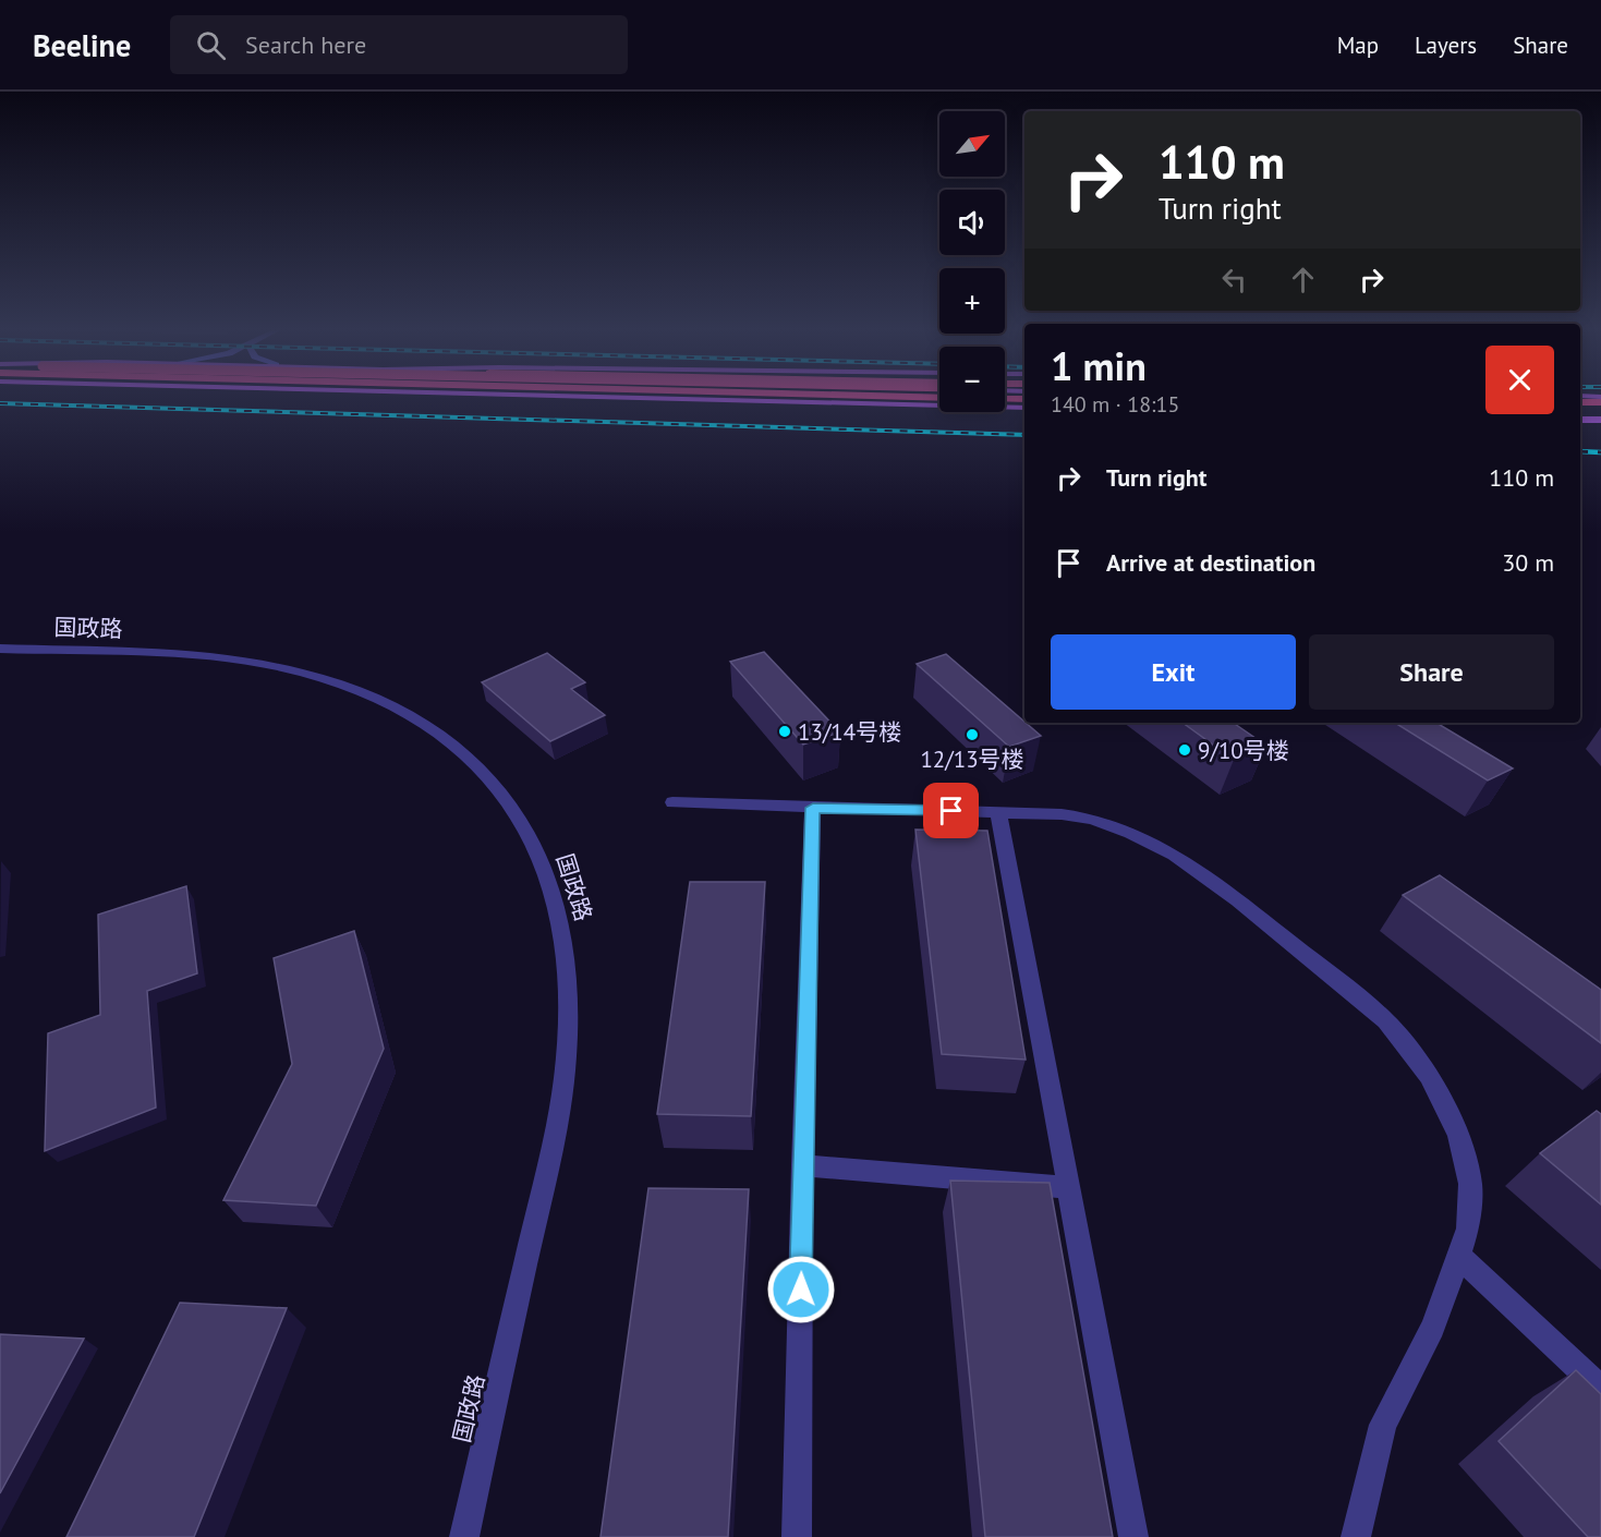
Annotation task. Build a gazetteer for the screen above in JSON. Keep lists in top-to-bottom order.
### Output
{
  "streets": {
    "street": ["国政路"]
  },
  "places": ["13/14号楼", "12/13号楼", "9/10号楼"],
  "north": "top right",
  "page": {
    "header": "Beeline",
    "search": "Search here",
    "nav": ["Map", "Layers", "Share"],
    "map_buttons": ["+", "−"],
    "turn": ["110 m", "Turn right"],
    "heading": ["1 min", "140 m · 18:15"],
    "list": [
      {
        "name": "Turn right",
        "value": "110 m"
      },
      {
        "name": "Arrive at destination",
        "value": "30 m"
      }
    ],
    "buttons": ["Exit", "Share"]
  }
}
